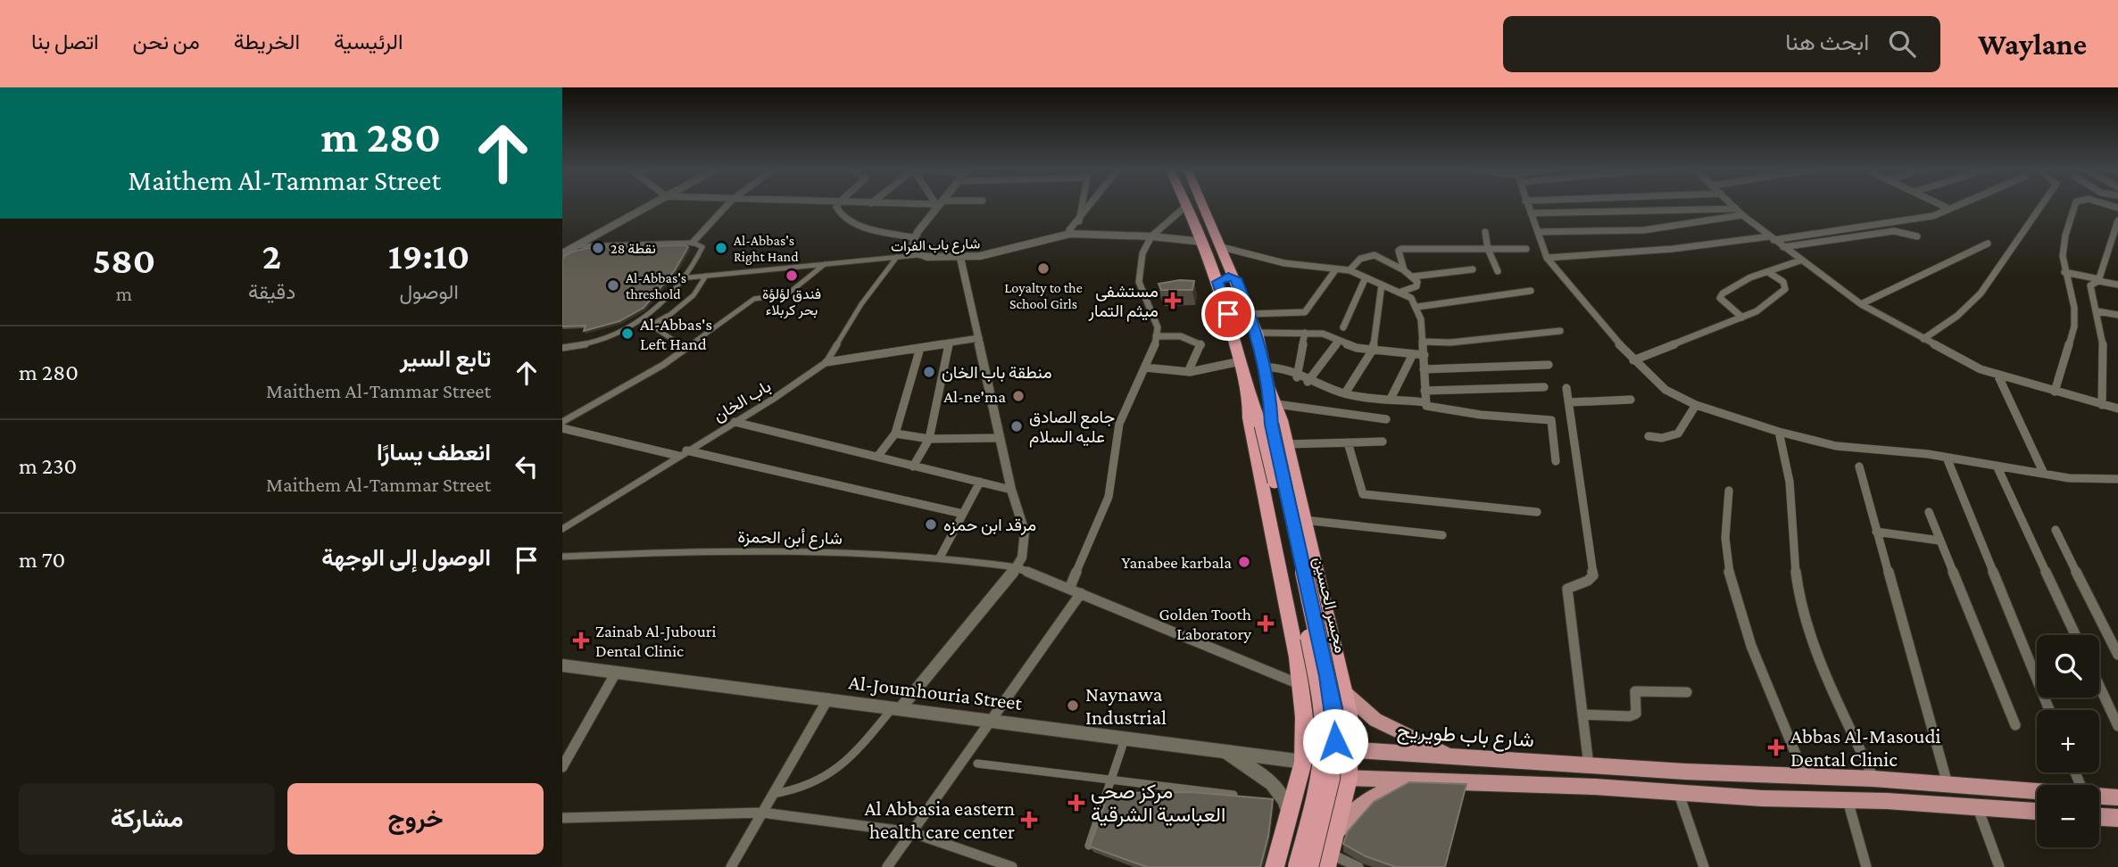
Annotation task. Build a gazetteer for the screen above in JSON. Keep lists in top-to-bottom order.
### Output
{
  "streets": {
    "highway": ["مجسر الحسين"],
    "main road": ["Al-Joumhouria Street", "شارع باب طويريج"],
    "street": ["شارع باب الفرات", "باب الخان", "شارع أبن الحمزة"]
  },
  "crossings": [
    ["شارع باب الفرات", "باب الخان"],
    ["Al-Joumhouria Street", "شارع باب طويريج"]
  ],
  "places": {
    "other": [
      "نقطة 28",
      "Al-Abbas's Right Hand",
      "Loyalty to the School Girls",
      "فندق لؤلؤة بحر كربلاء",
      "Al-Abbas's threshold",
      "Al-Abbas's Left Hand",
      "منطقة باب الخان",
      "Al-ne'ma",
      "جامع الصادق عليه السلام",
      "مرقد ابن حمزه",
      "Yanabee karbala",
      "Naynawa Industrial"
    ],
    "health": [
      "مستشفى ميثم التمار",
      "Golden Tooth Laboratory",
      "Zainab Al-Jubouri Dental Clinic",
      "Abbas Al-Masoudi Dental Clinic",
      "مركز صحي العباسية الشرقية",
      "Al Abbasia eastern health care center"
    ]
  },
  "page": {
    "header": "Waylane",
    "search": "ابحث هنا",
    "nav": [
      "الرئيسية",
      "الخريطة",
      "من نحن",
      "اتصل بنا"
    ],
    "turn": ["280 m", "Maithem Al-Tammar Street"],
    "eta": [
      "19:10",
      "الوصول",
      "2",
      "دقيقة",
      "580",
      "m"
    ],
    "list": [
      {
        "name": "تابع السير",
        "note": "Maithem Al-Tammar Street",
        "value": "280 m"
      },
      {
        "name": "انعطف يسارًا",
        "note": "Maithem Al-Tammar Street",
        "value": "230 m"
      },
      {
        "name": "الوصول إلى الوجهة",
        "value": "70 m"
      }
    ],
    "map_buttons": ["+", "−"],
    "buttons": ["خروج", "مشاركة"]
  }
}
